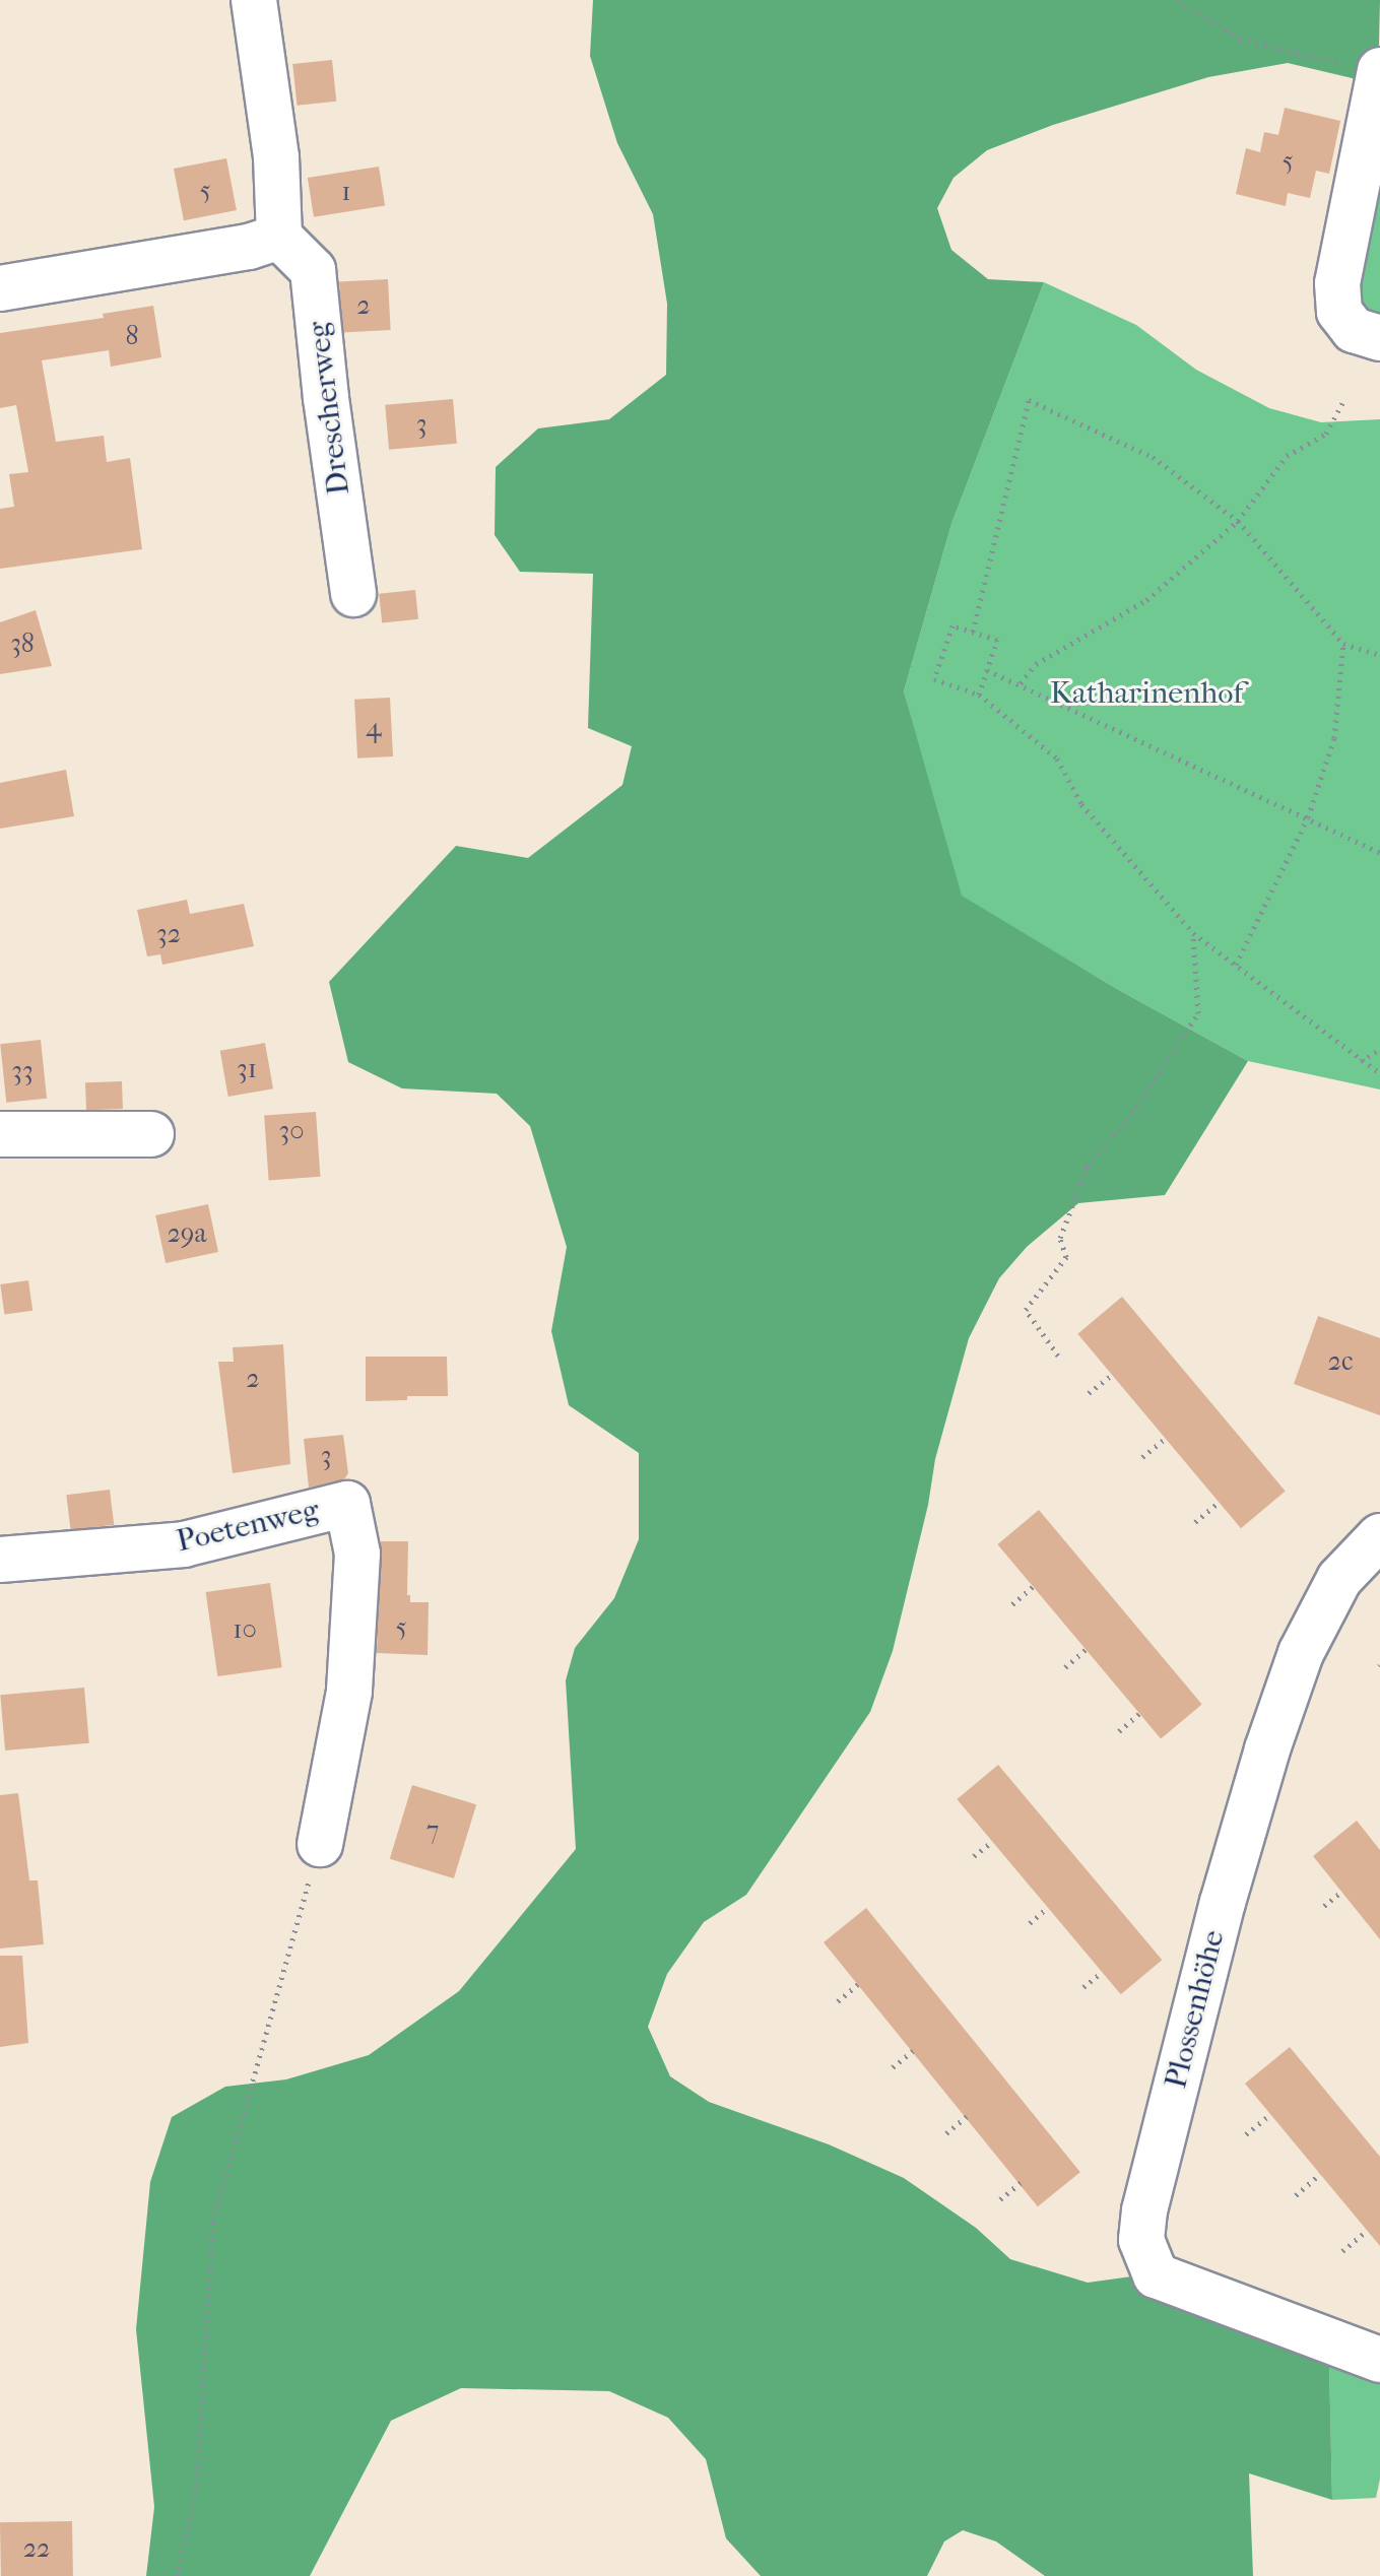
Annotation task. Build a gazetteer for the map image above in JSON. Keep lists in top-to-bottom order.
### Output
{
  "streets": {
    "street": ["Drescherweg", "Poetenweg", "Plossenhöhe"]
  },
  "parks": ["Katharinenhof"],
  "house_numbers": [
    "5",
    "5",
    "1",
    "2",
    "8",
    "3",
    "38",
    "4",
    "32",
    "31",
    "33",
    "30",
    "29a",
    "2c",
    "2",
    "3",
    "5",
    "10",
    "7",
    "22"
  ]
}
